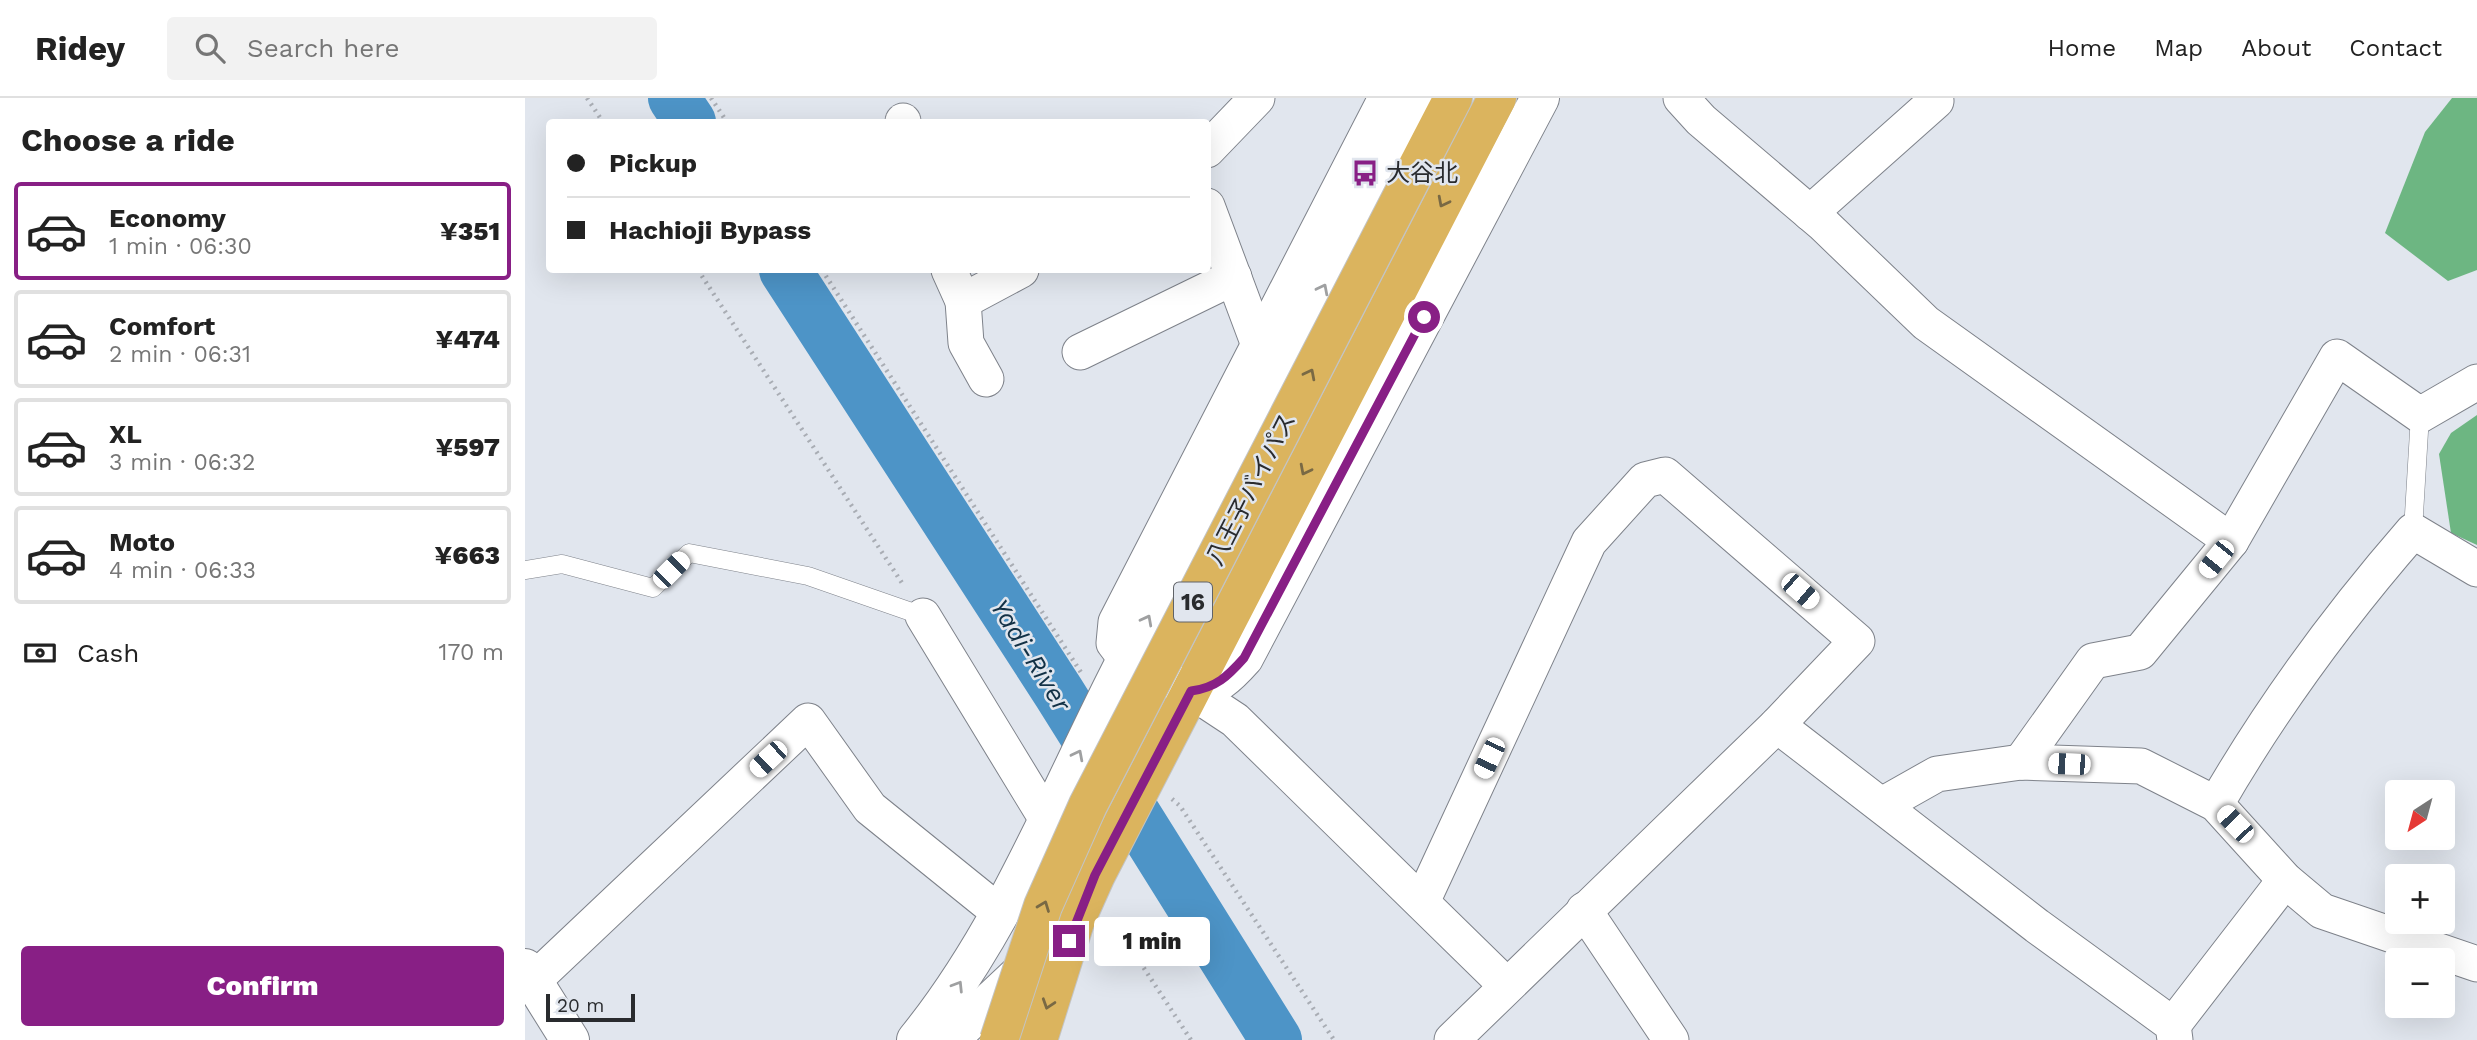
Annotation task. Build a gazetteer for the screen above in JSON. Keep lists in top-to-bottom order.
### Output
{
  "streets": {
    "highway": ["八王子バイパス", "16"]
  },
  "crossings": [
    ["八王子バイパス", "16"]
  ],
  "water": ["Yadi-River"],
  "places": {
    "bus stop": ["大谷北"]
  },
  "scale_bar": "20 m",
  "north": "bottom left",
  "page": {
    "header": "Ridey",
    "search": "Search here",
    "nav": [
      "Home",
      "Map",
      "About",
      "Contact"
    ],
    "heading": "Choose a ride",
    "banner": ["Pickup", "Hachioji Bypass"],
    "list": [
      {
        "name": "Economy",
        "note": "1 min · 06:30",
        "value": "¥351"
      },
      {
        "name": "Comfort",
        "note": "2 min · 06:31",
        "value": "¥474"
      },
      {
        "name": "XL",
        "note": "3 min · 06:32",
        "value": "¥597"
      },
      {
        "name": "Moto",
        "note": "4 min · 06:33",
        "value": "¥663"
      }
    ],
    "pay": ["Cash", "170 m"],
    "map_buttons": ["+", "−"],
    "bubble": "1 min",
    "buttons": "Confirm",
    "scale": "20 m"
  }
}
